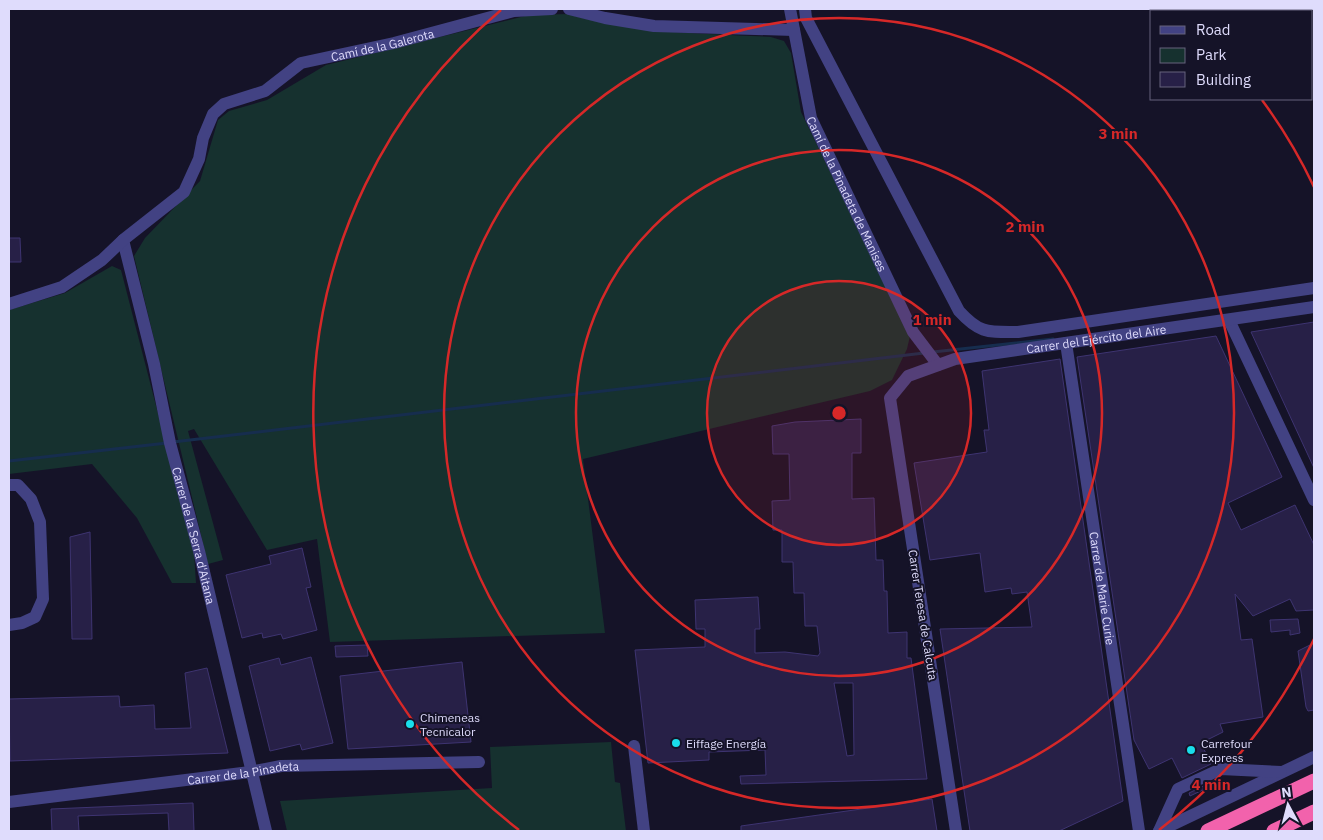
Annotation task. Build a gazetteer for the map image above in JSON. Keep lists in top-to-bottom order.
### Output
{
  "streets": {
    "street": [
      "Camí de la Galerota",
      "Camí de la Pinadeta de Manises",
      "Carrer del Ejército del Aire",
      "Carrer de la Serra d'Aitana",
      "Carrer de Marie Curie",
      "Carrer Teresa de Calcuta",
      "Carrer de la Pinadeta"
    ]
  },
  "crossings": [
    ["Camí de la Galerota", "Carrer de la Serra d'Aitana"],
    ["Camí de la Pinadeta de Manises", "Carrer del Ejército del Aire"],
    ["Carrer del Ejército del Aire", "Carrer de Marie Curie"],
    ["Carrer del Ejército del Aire", "Carrer Teresa de Calcuta"],
    ["Carrer de la Serra d'Aitana", "Carrer de la Pinadeta"]
  ],
  "places": ["Chimeneas Tecnicalor", "Eiffage Energía", "Carrefour Express"],
  "legend": ["Road", "Park", "Building"],
  "north": "top",
  "rings": [
    "3 min",
    "2 min",
    "1 min",
    "4 min"
  ]
}
